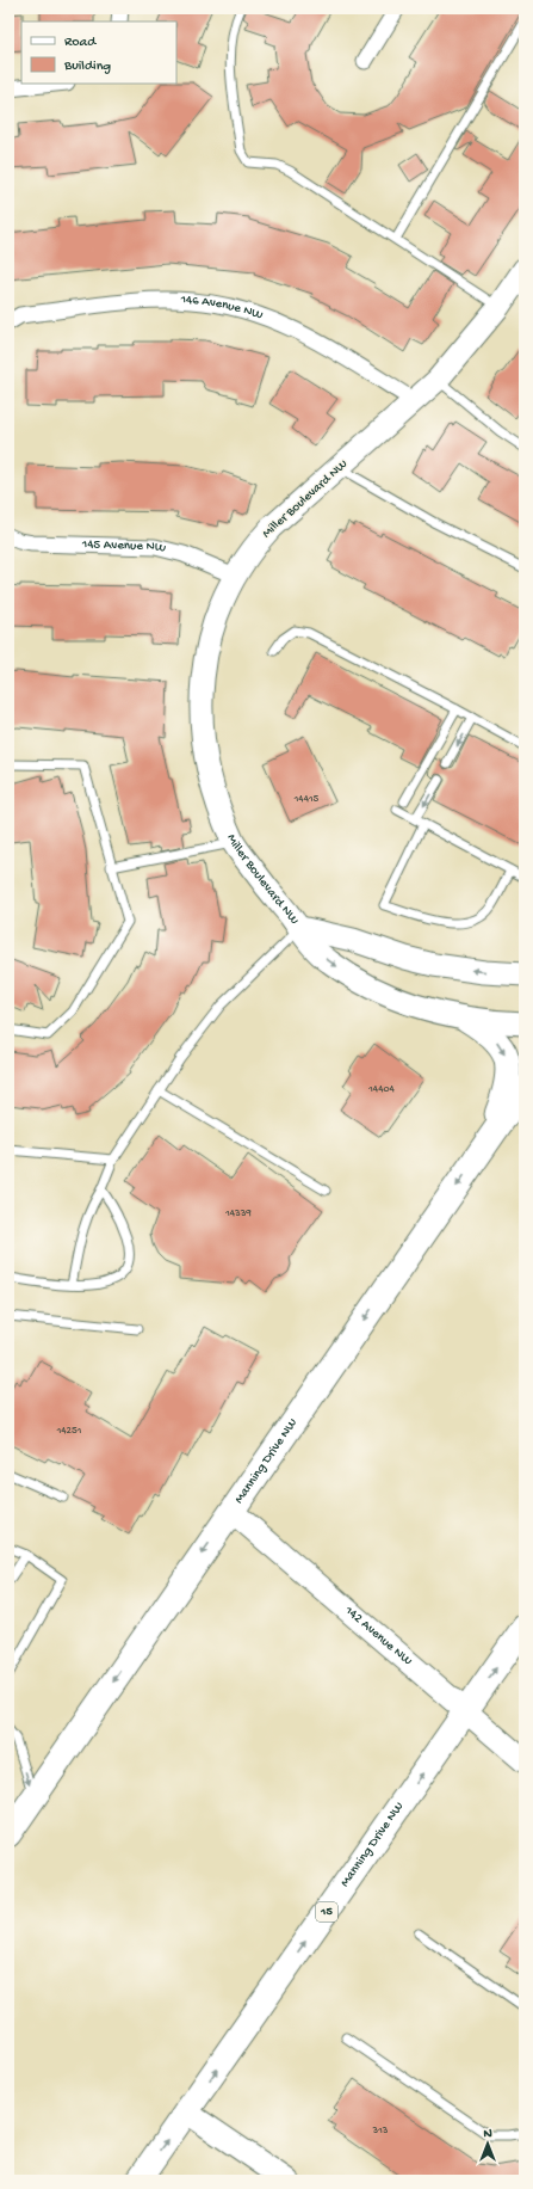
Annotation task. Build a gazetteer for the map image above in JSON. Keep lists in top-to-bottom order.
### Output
{
  "streets": {
    "main road": ["Manning Drive NW", "15"],
    "street": [
      "146 Avenue NW",
      "Miller Boulevard NW",
      "145 Avenue NW",
      "142 Avenue NW"
    ]
  },
  "crossings": [
    ["146 Avenue NW", "Miller Boulevard NW"],
    ["Miller Boulevard NW", "145 Avenue NW"],
    ["Manning Drive NW", "142 Avenue NW"]
  ],
  "house_numbers": [
    "14415",
    "14404",
    "14339",
    "14251",
    "313"
  ],
  "legend": ["Road", "Building"],
  "north": "top"
}
